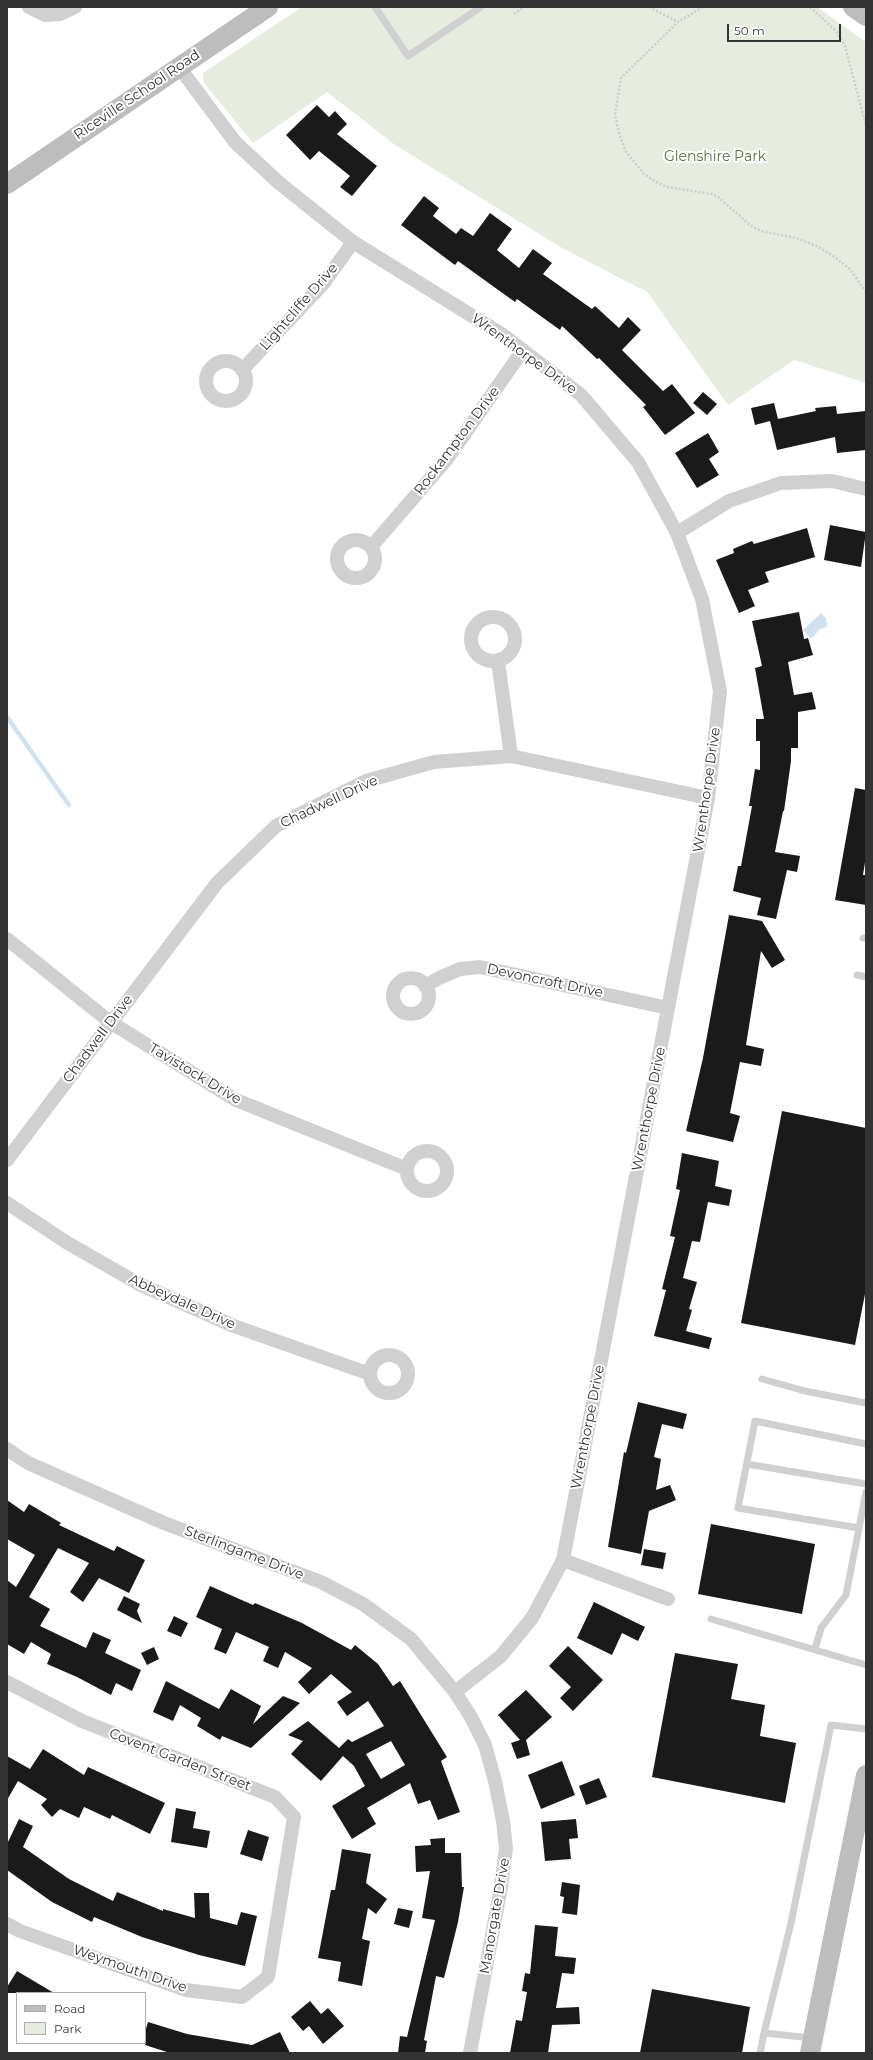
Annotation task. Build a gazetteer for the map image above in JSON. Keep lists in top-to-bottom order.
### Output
{
  "streets": {
    "street": [
      "Riceville School Road",
      "Lightcliffe Drive",
      "Wrenthorpe Drive",
      "Rockampton Drive",
      "Chadwell Drive",
      "Devoncroft Drive",
      "Tavistock Drive",
      "Abbeydale Drive",
      "Sterlingame Drive",
      "Covent Garden Street",
      "Manorgate Drive",
      "Weymouth Drive"
    ]
  },
  "crossings": [
    ["Riceville School Road", "Wrenthorpe Drive"],
    ["Lightcliffe Drive", "Wrenthorpe Drive"],
    ["Wrenthorpe Drive", "Rockampton Drive"],
    ["Wrenthorpe Drive", "Chadwell Drive"],
    ["Wrenthorpe Drive", "Devoncroft Drive"],
    ["Wrenthorpe Drive", "Sterlingame Drive"],
    ["Wrenthorpe Drive", "Manorgate Drive"],
    ["Chadwell Drive", "Tavistock Drive"],
    ["Sterlingame Drive", "Manorgate Drive"],
    ["Covent Garden Street", "Weymouth Drive"]
  ],
  "parks": ["Glenshire Park"],
  "legend": ["Road", "Park"],
  "scale_bar": "50 m"
}
